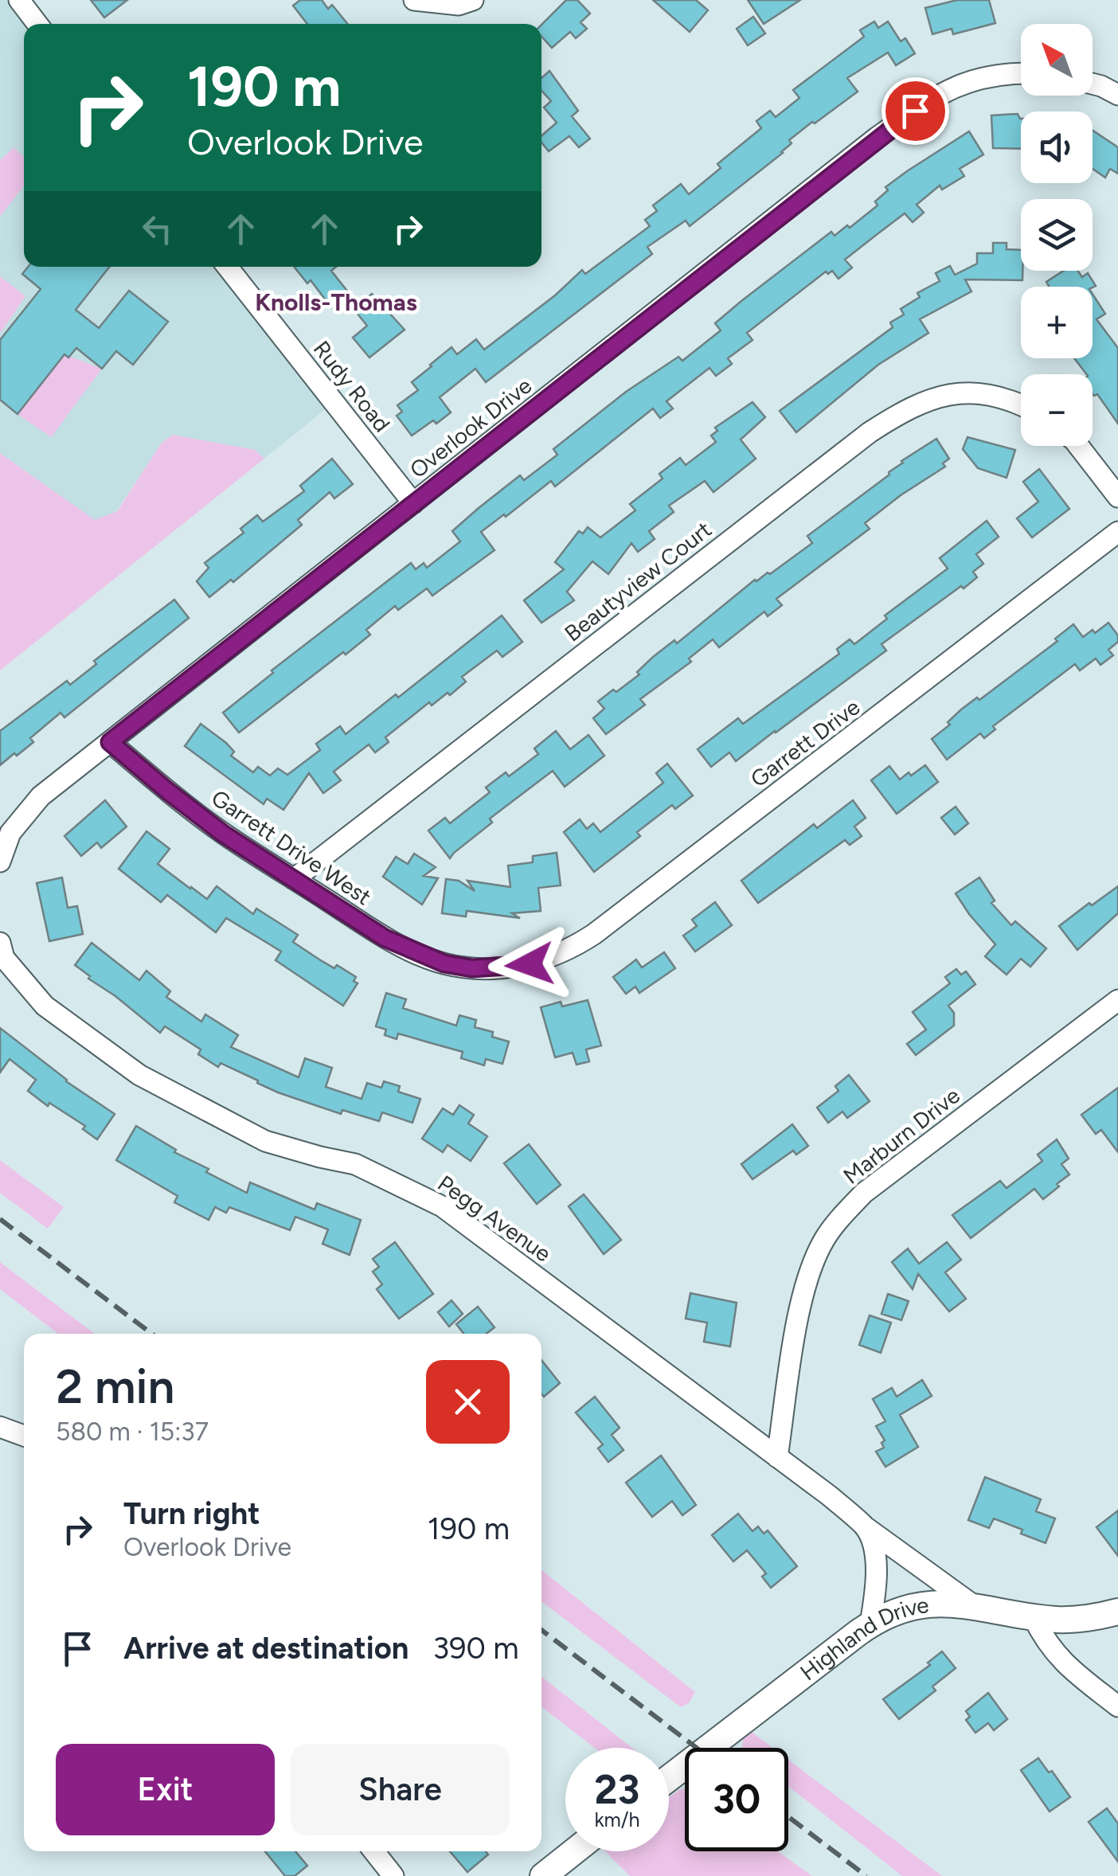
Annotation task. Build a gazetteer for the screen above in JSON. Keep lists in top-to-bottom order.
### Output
{
  "streets": {
    "street": [
      "Rudy Road",
      "Overlook Drive",
      "Beautyview Court",
      "Garrett Drive",
      "Garrett Drive West",
      "Marburn Drive",
      "Pegg Avenue",
      "Highland Drive"
    ]
  },
  "crossings": [
    ["Rudy Road", "Overlook Drive"],
    ["Overlook Drive", "Garrett Drive West"],
    ["Beautyview Court", "Garrett Drive West"],
    ["Garrett Drive", "Garrett Drive West"],
    ["Marburn Drive", "Pegg Avenue"],
    ["Pegg Avenue", "Highland Drive"]
  ],
  "districts": ["Knolls-Thomas"],
  "north": "top left",
  "page": {
    "map_buttons": ["+", "−"],
    "turn": ["190 m", "Overlook Drive"],
    "heading": ["2 min", "580 m · 15:37"],
    "list": [
      {
        "name": "Turn right",
        "note": "Overlook Drive",
        "value": "190 m"
      },
      {
        "name": "Arrive at destination",
        "value": "390 m"
      }
    ],
    "buttons": ["Exit", "Share"],
    "speed": "23 km/h",
    "limit": "30"
  }
}
